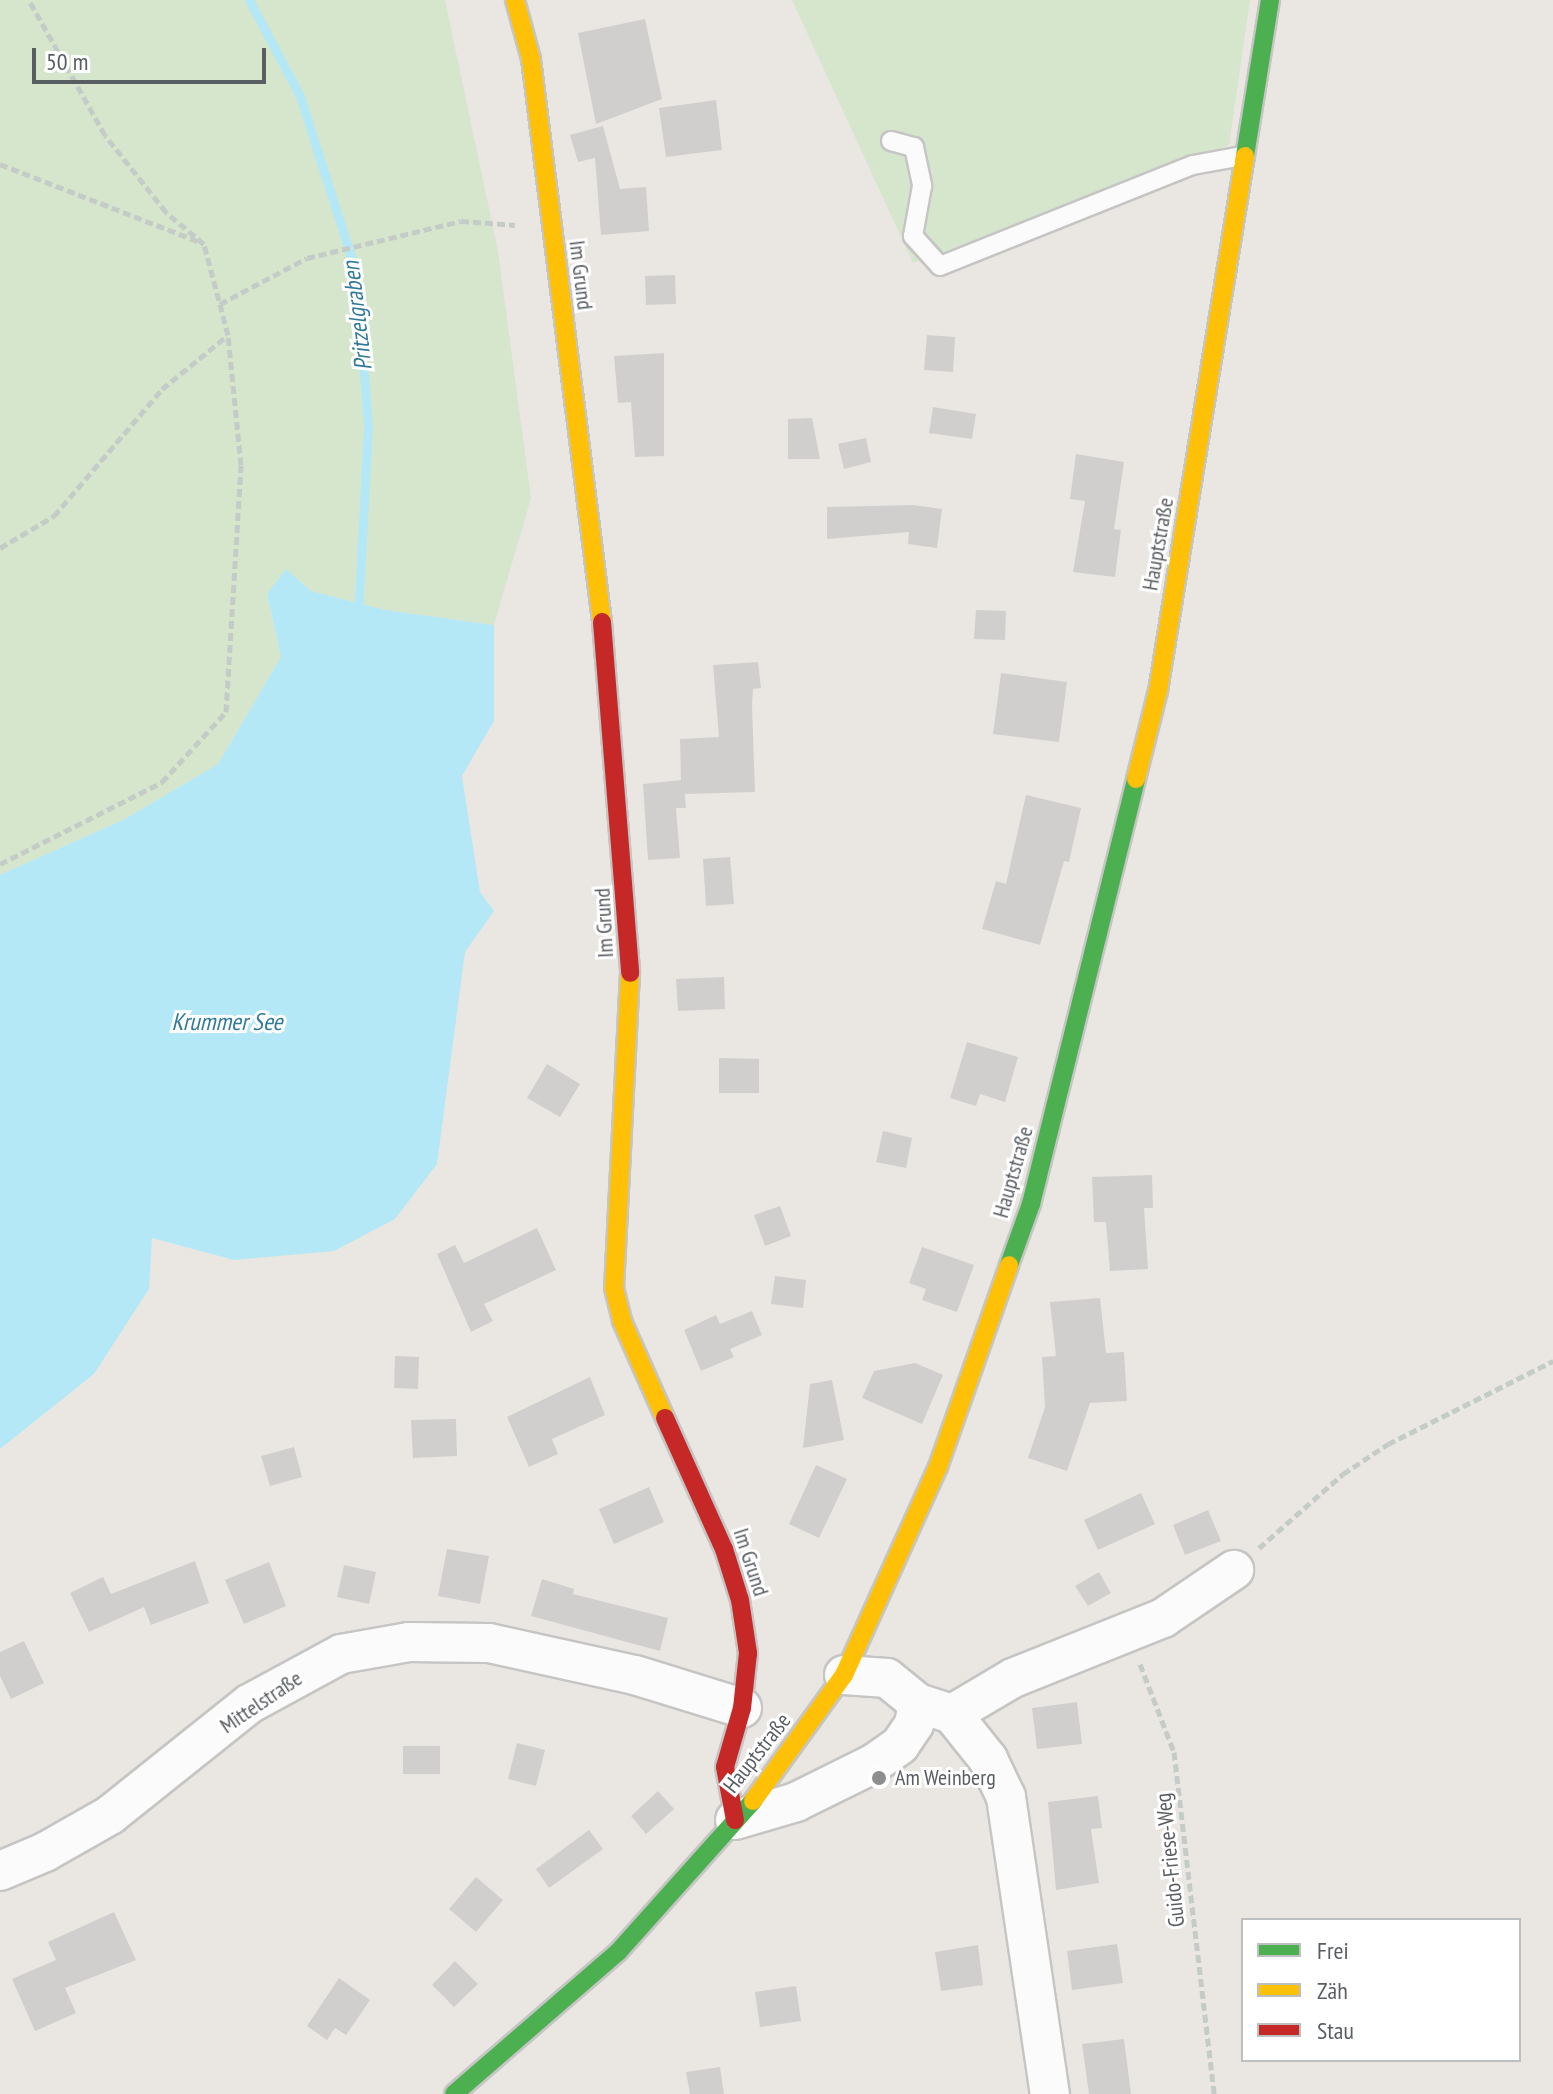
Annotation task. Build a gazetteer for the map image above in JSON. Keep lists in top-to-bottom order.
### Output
{
  "streets": {
    "street": ["Im Grund", "Hauptstraße", "Mittelstraße"],
    "path": ["Guido-Friese-Weg"]
  },
  "crossings": [
    ["Im Grund", "Hauptstraße"],
    ["Im Grund", "Mittelstraße"]
  ],
  "water": ["Pritzelgraben", "Krummer See"],
  "places": ["Am Weinberg"],
  "legend": ["Frei", "Zäh", "Stau"],
  "scale_bar": "50 m"
}
